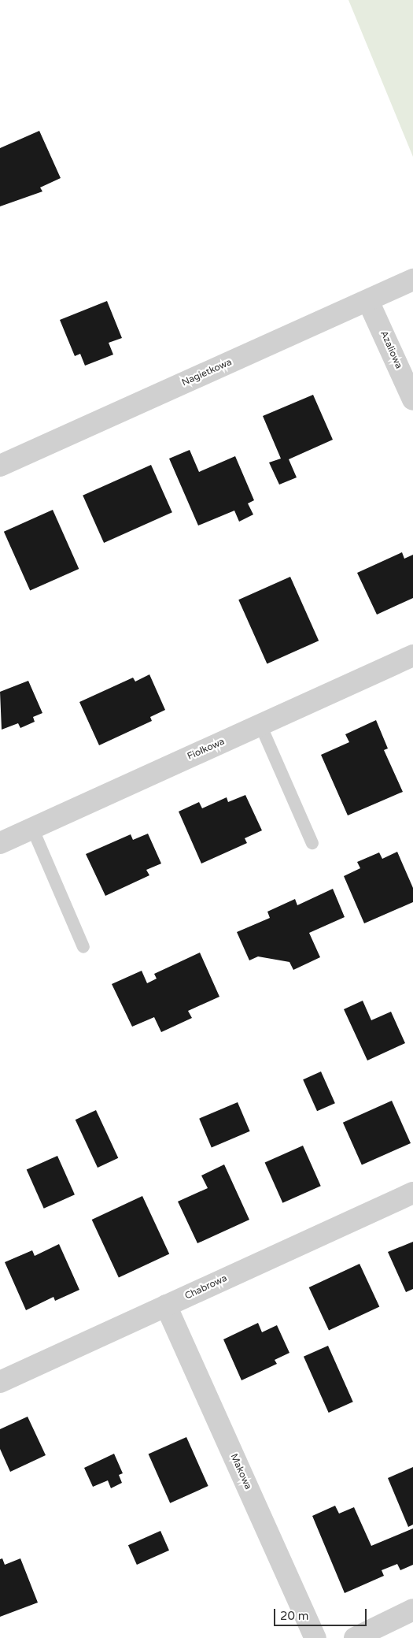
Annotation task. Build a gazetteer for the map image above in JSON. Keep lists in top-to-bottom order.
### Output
{
  "streets": {
    "street": [
      "Azaliowa",
      "Nagietkowa",
      "Fiołkowa",
      "Chabrowa",
      "Makowa"
    ]
  },
  "crossings": [
    ["Azaliowa", "Nagietkowa"],
    ["Chabrowa", "Makowa"]
  ],
  "scale_bar": "20 m"
}
